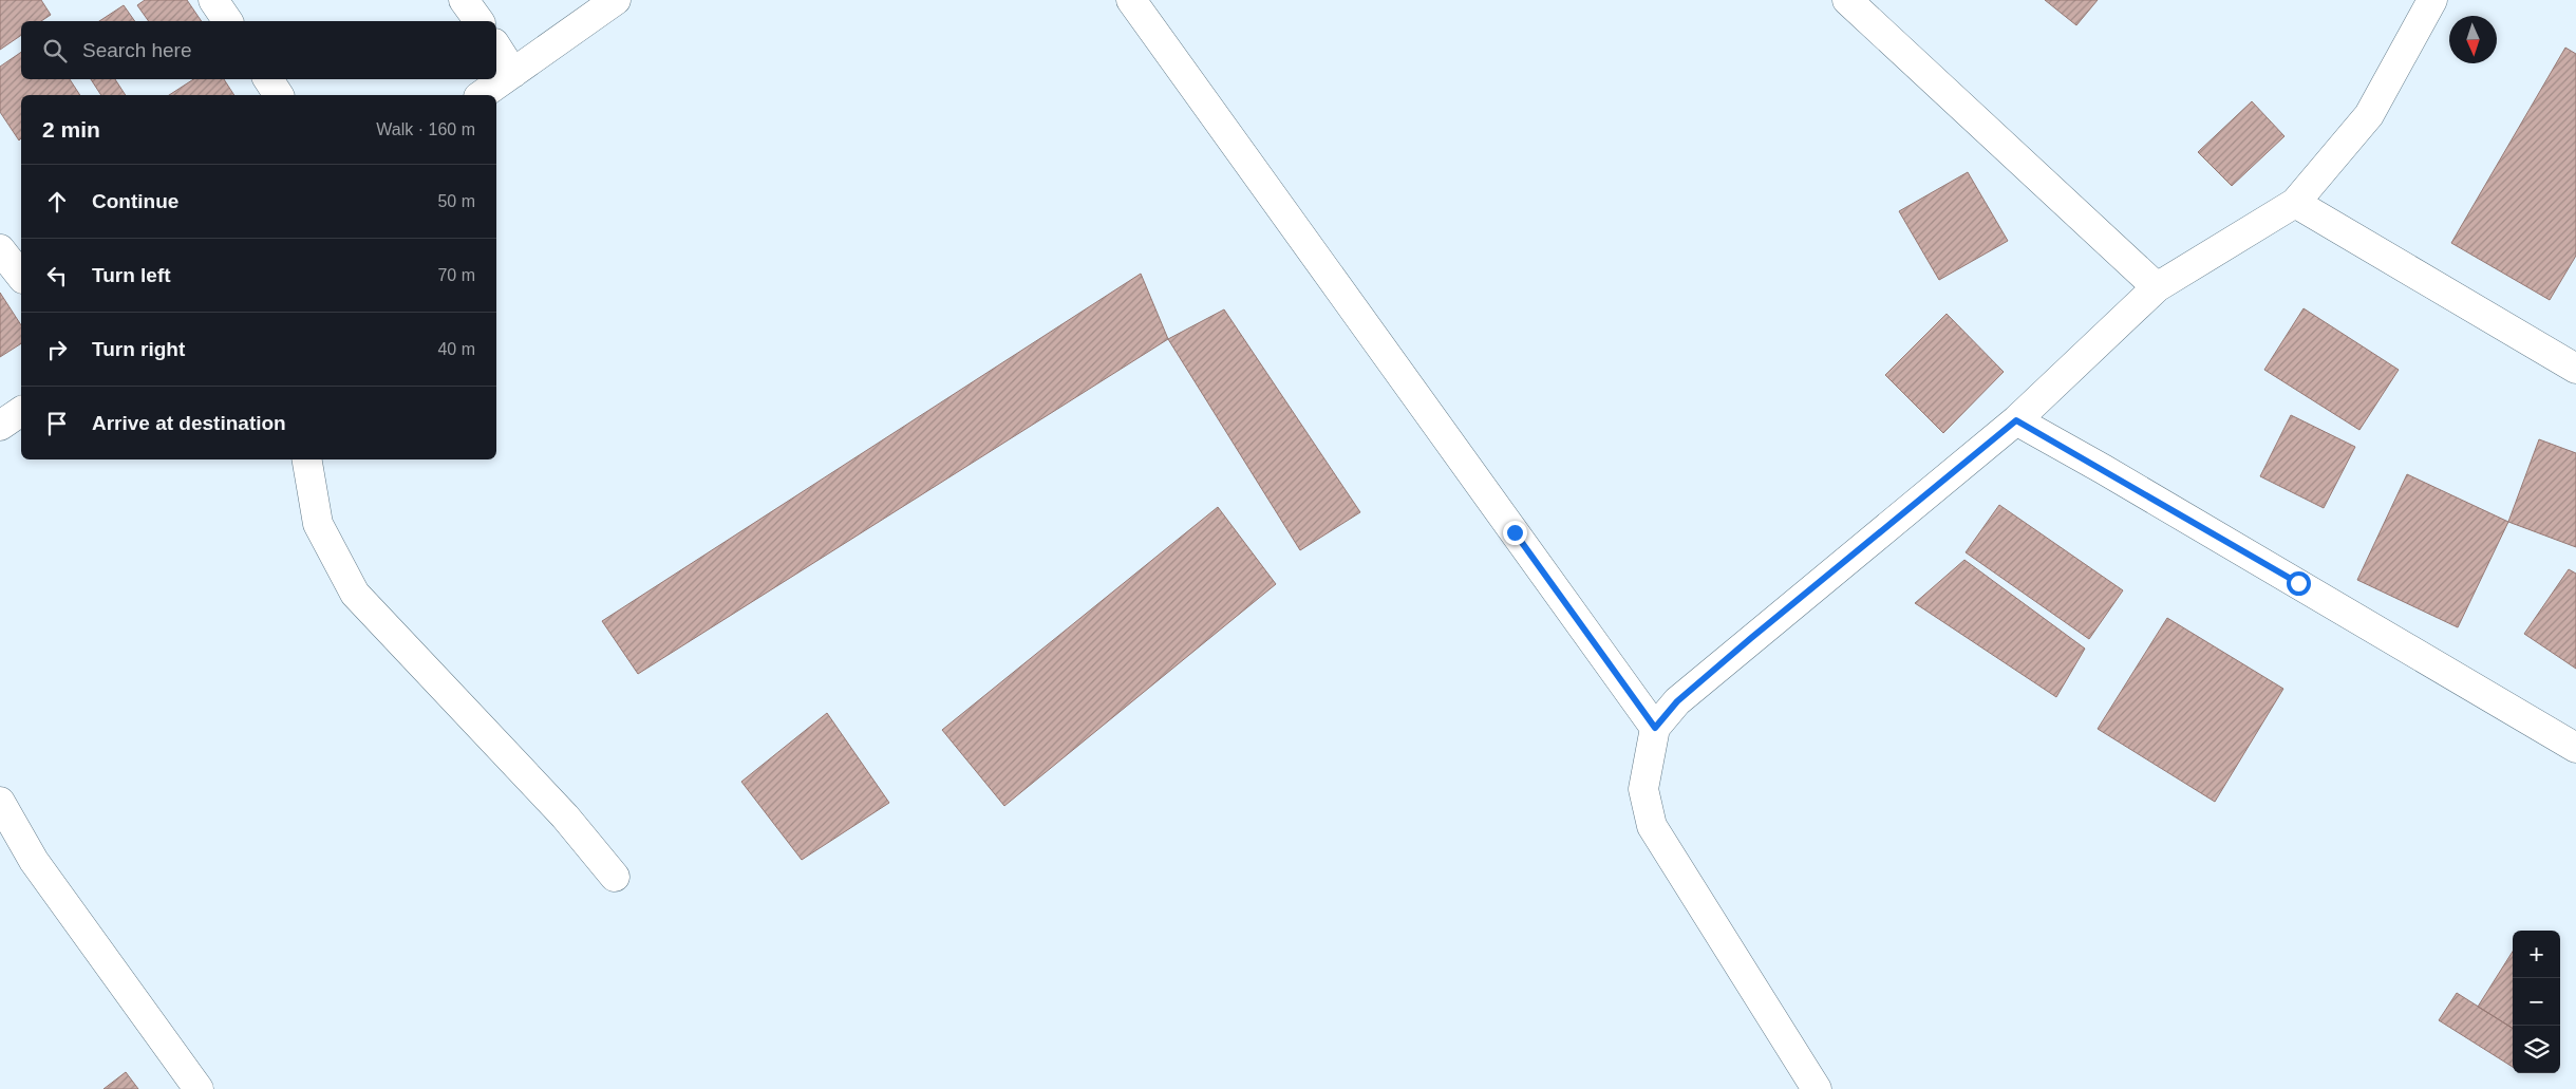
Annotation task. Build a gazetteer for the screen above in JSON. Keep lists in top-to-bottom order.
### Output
{
  "north": "bottom",
  "page": {
    "search": "Search here",
    "heading": ["2 min", "Walk · 160 m"],
    "list": [
      ["Continue", "50 m"],
      ["Turn left", "70 m"],
      ["Turn right", "40 m"],
      "Arrive at destination"
    ],
    "map_buttons": ["+", "−"]
  }
}
